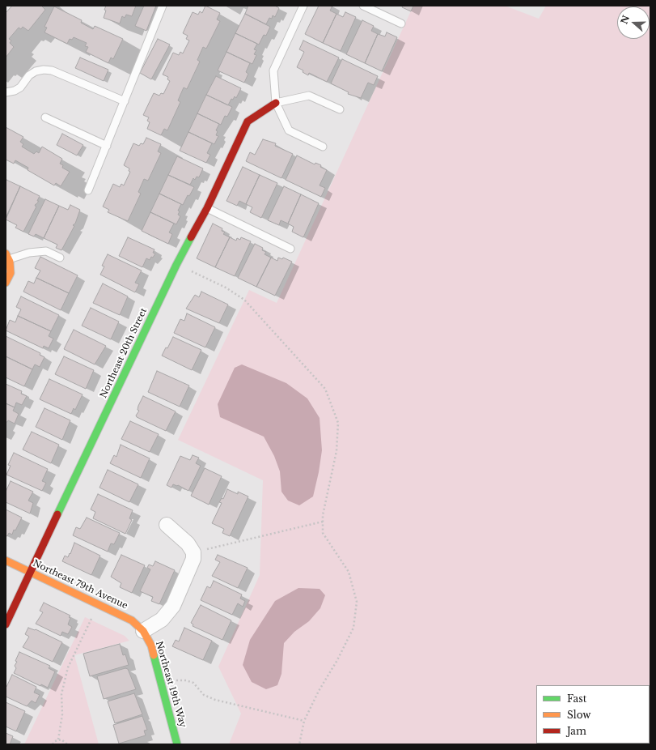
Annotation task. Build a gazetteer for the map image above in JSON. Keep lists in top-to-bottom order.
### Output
{
  "streets": {
    "street": ["Northeast 20th Street", "Northeast 79th Avenue", "Northeast 19th Way"]
  },
  "crossings": [
    ["Northeast 20th Street", "Northeast 79th Avenue"],
    ["Northeast 79th Avenue", "Northeast 19th Way"]
  ],
  "legend": ["Fast", "Slow", "Jam"],
  "north": "left"
}
